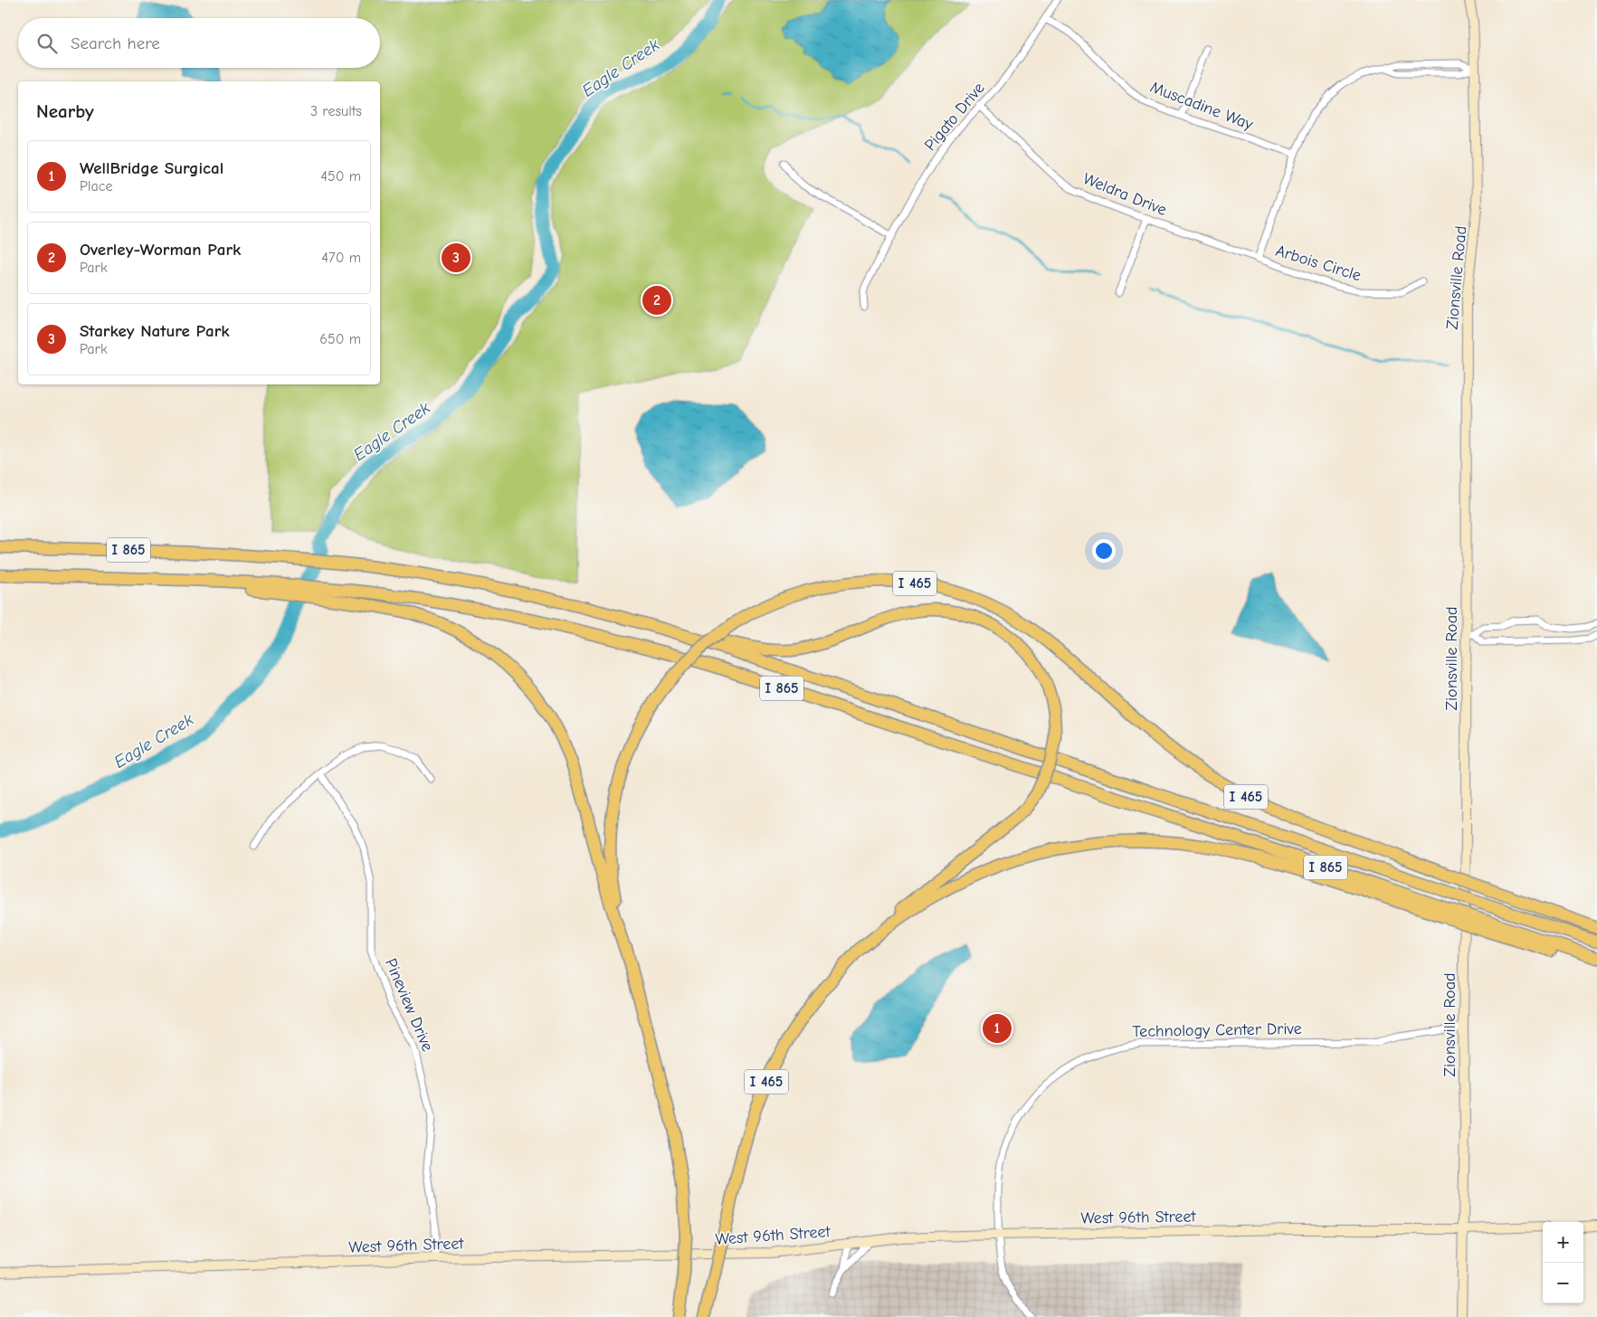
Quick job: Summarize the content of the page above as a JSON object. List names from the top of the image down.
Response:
{
  "streets": {
    "highway": ["I 865", "I 465"],
    "main road": ["Zionsville Road", "West 96th Street"],
    "street": [
      "Muscadine Way",
      "Pigato Drive",
      "Weldra Drive",
      "Arbois Circle",
      "Pineview Drive",
      "Technology Center Drive"
    ]
  },
  "crossings": [
    ["Muscadine Way", "Pigato Drive"],
    ["Pigato Drive", "Weldra Drive"],
    ["Weldra Drive", "Arbois Circle"],
    ["Zionsville Road", "Technology Center Drive"],
    ["Zionsville Road", "West 96th Street"],
    ["I 865", "I 465"],
    ["Pineview Drive", "West 96th Street"],
    ["Technology Center Drive", "West 96th Street"]
  ],
  "water": ["Eagle Creek"],
  "page": {
    "search": "Search here",
    "heading": ["Nearby", "3 results"],
    "list": [
      {
        "mark": "1",
        "name": "WellBridge Surgical",
        "note": "Place",
        "value": "450 m"
      },
      {
        "mark": "2",
        "name": "Overley-Worman Park",
        "note": "Park",
        "value": "470 m"
      },
      {
        "mark": "3",
        "name": "Starkey Nature Park",
        "note": "Park",
        "value": "650 m"
      }
    ],
    "pins": ["3", "2", "1"],
    "map_buttons": ["+", "−"]
  }
}
